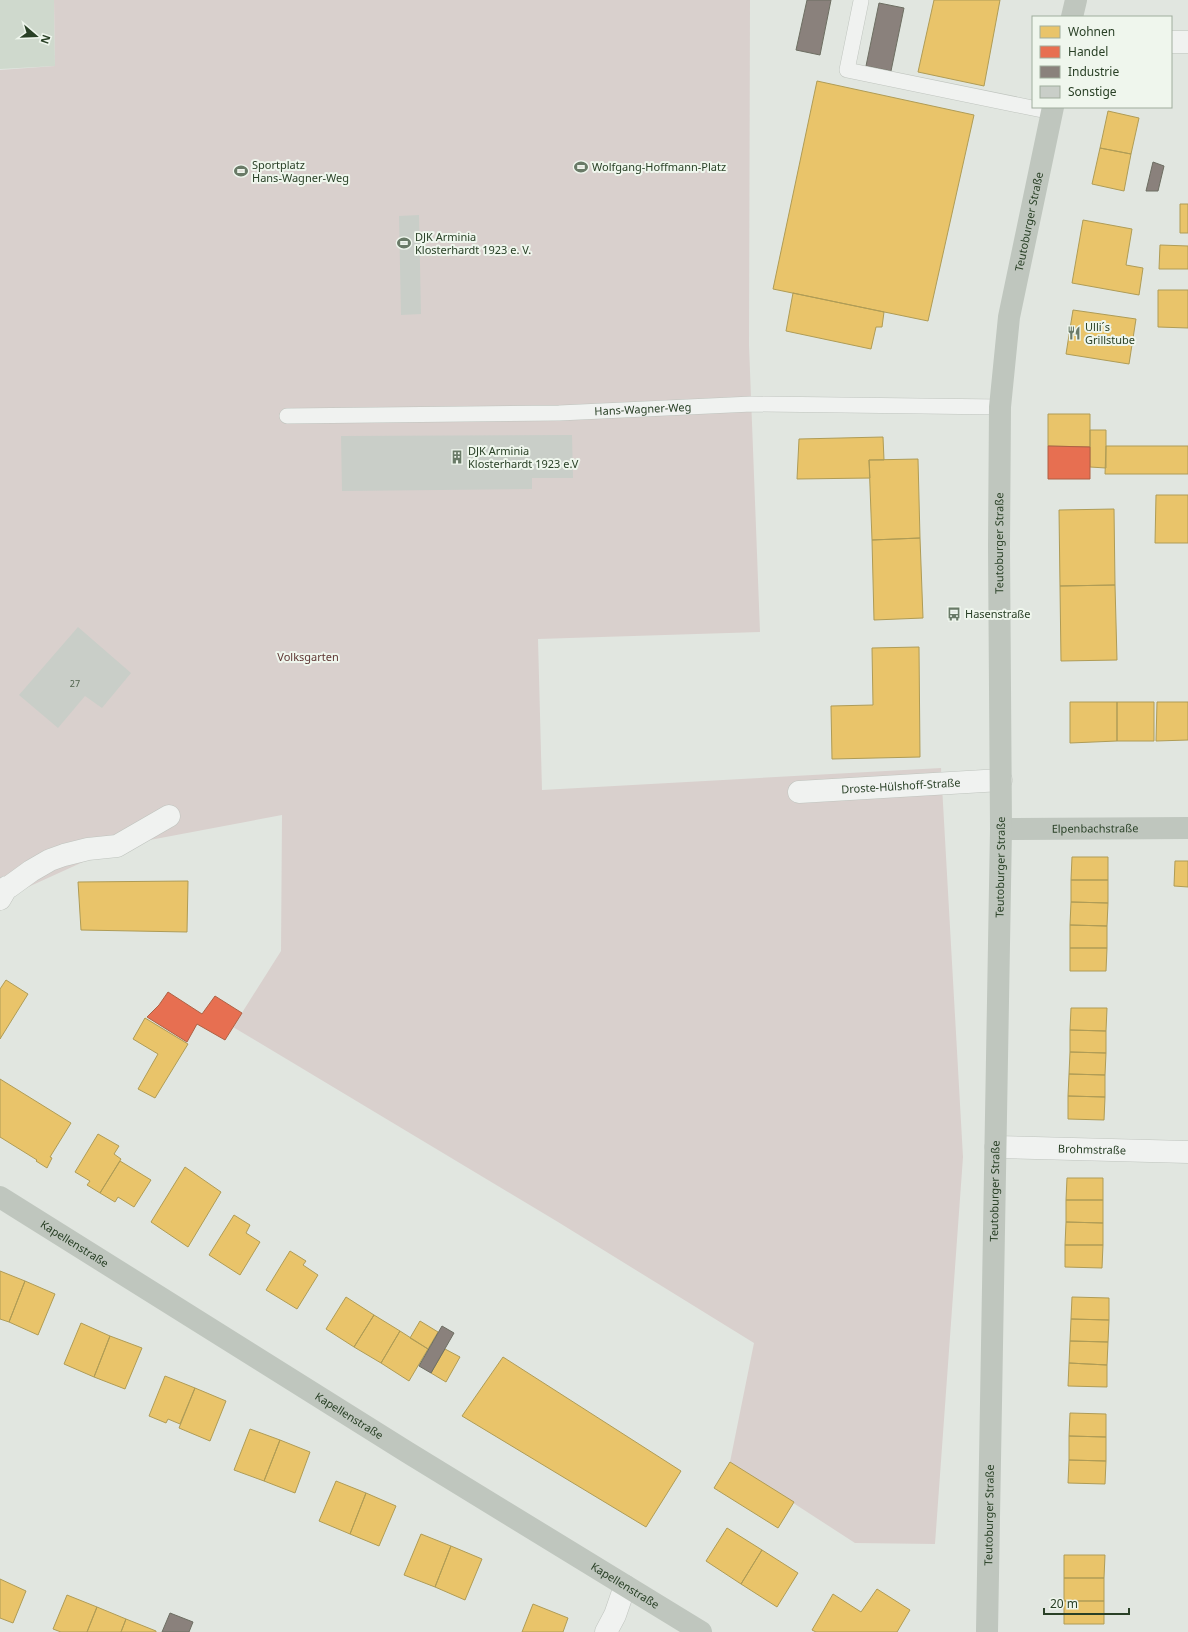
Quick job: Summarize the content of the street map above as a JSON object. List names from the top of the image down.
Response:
{
  "streets": {
    "main road": ["Teutoburger Straße", "Elpenbachstraße", "Kapellenstraße"],
    "street": ["Droste-Hülshoff-Straße", "Brohmstraße"],
    "lane": ["Hans-Wagner-Weg"]
  },
  "crossings": [
    ["Teutoburger Straße", "Hans-Wagner-Weg"],
    ["Teutoburger Straße", "Droste-Hülshoff-Straße"],
    ["Teutoburger Straße", "Elpenbachstraße"],
    ["Teutoburger Straße", "Brohmstraße"]
  ],
  "parks": ["Volksgarten"],
  "places": {
    "sports": ["Wolfgang-Hoffmann-Platz", "Sportplatz Hans-Wagner-Weg", "DJK Arminia Klosterhardt 1923 e. V."],
    "restaurant": ["Ulli´s Grillstube"],
    "building": ["DJK Arminia Klosterhardt 1923 e.V"],
    "bus stop": ["Hasenstraße"]
  },
  "house_numbers": ["27"],
  "legend": [
    "Wohnen",
    "Handel",
    "Industrie",
    "Sonstige"
  ],
  "scale_bar": "20 m",
  "north": "right"
}
